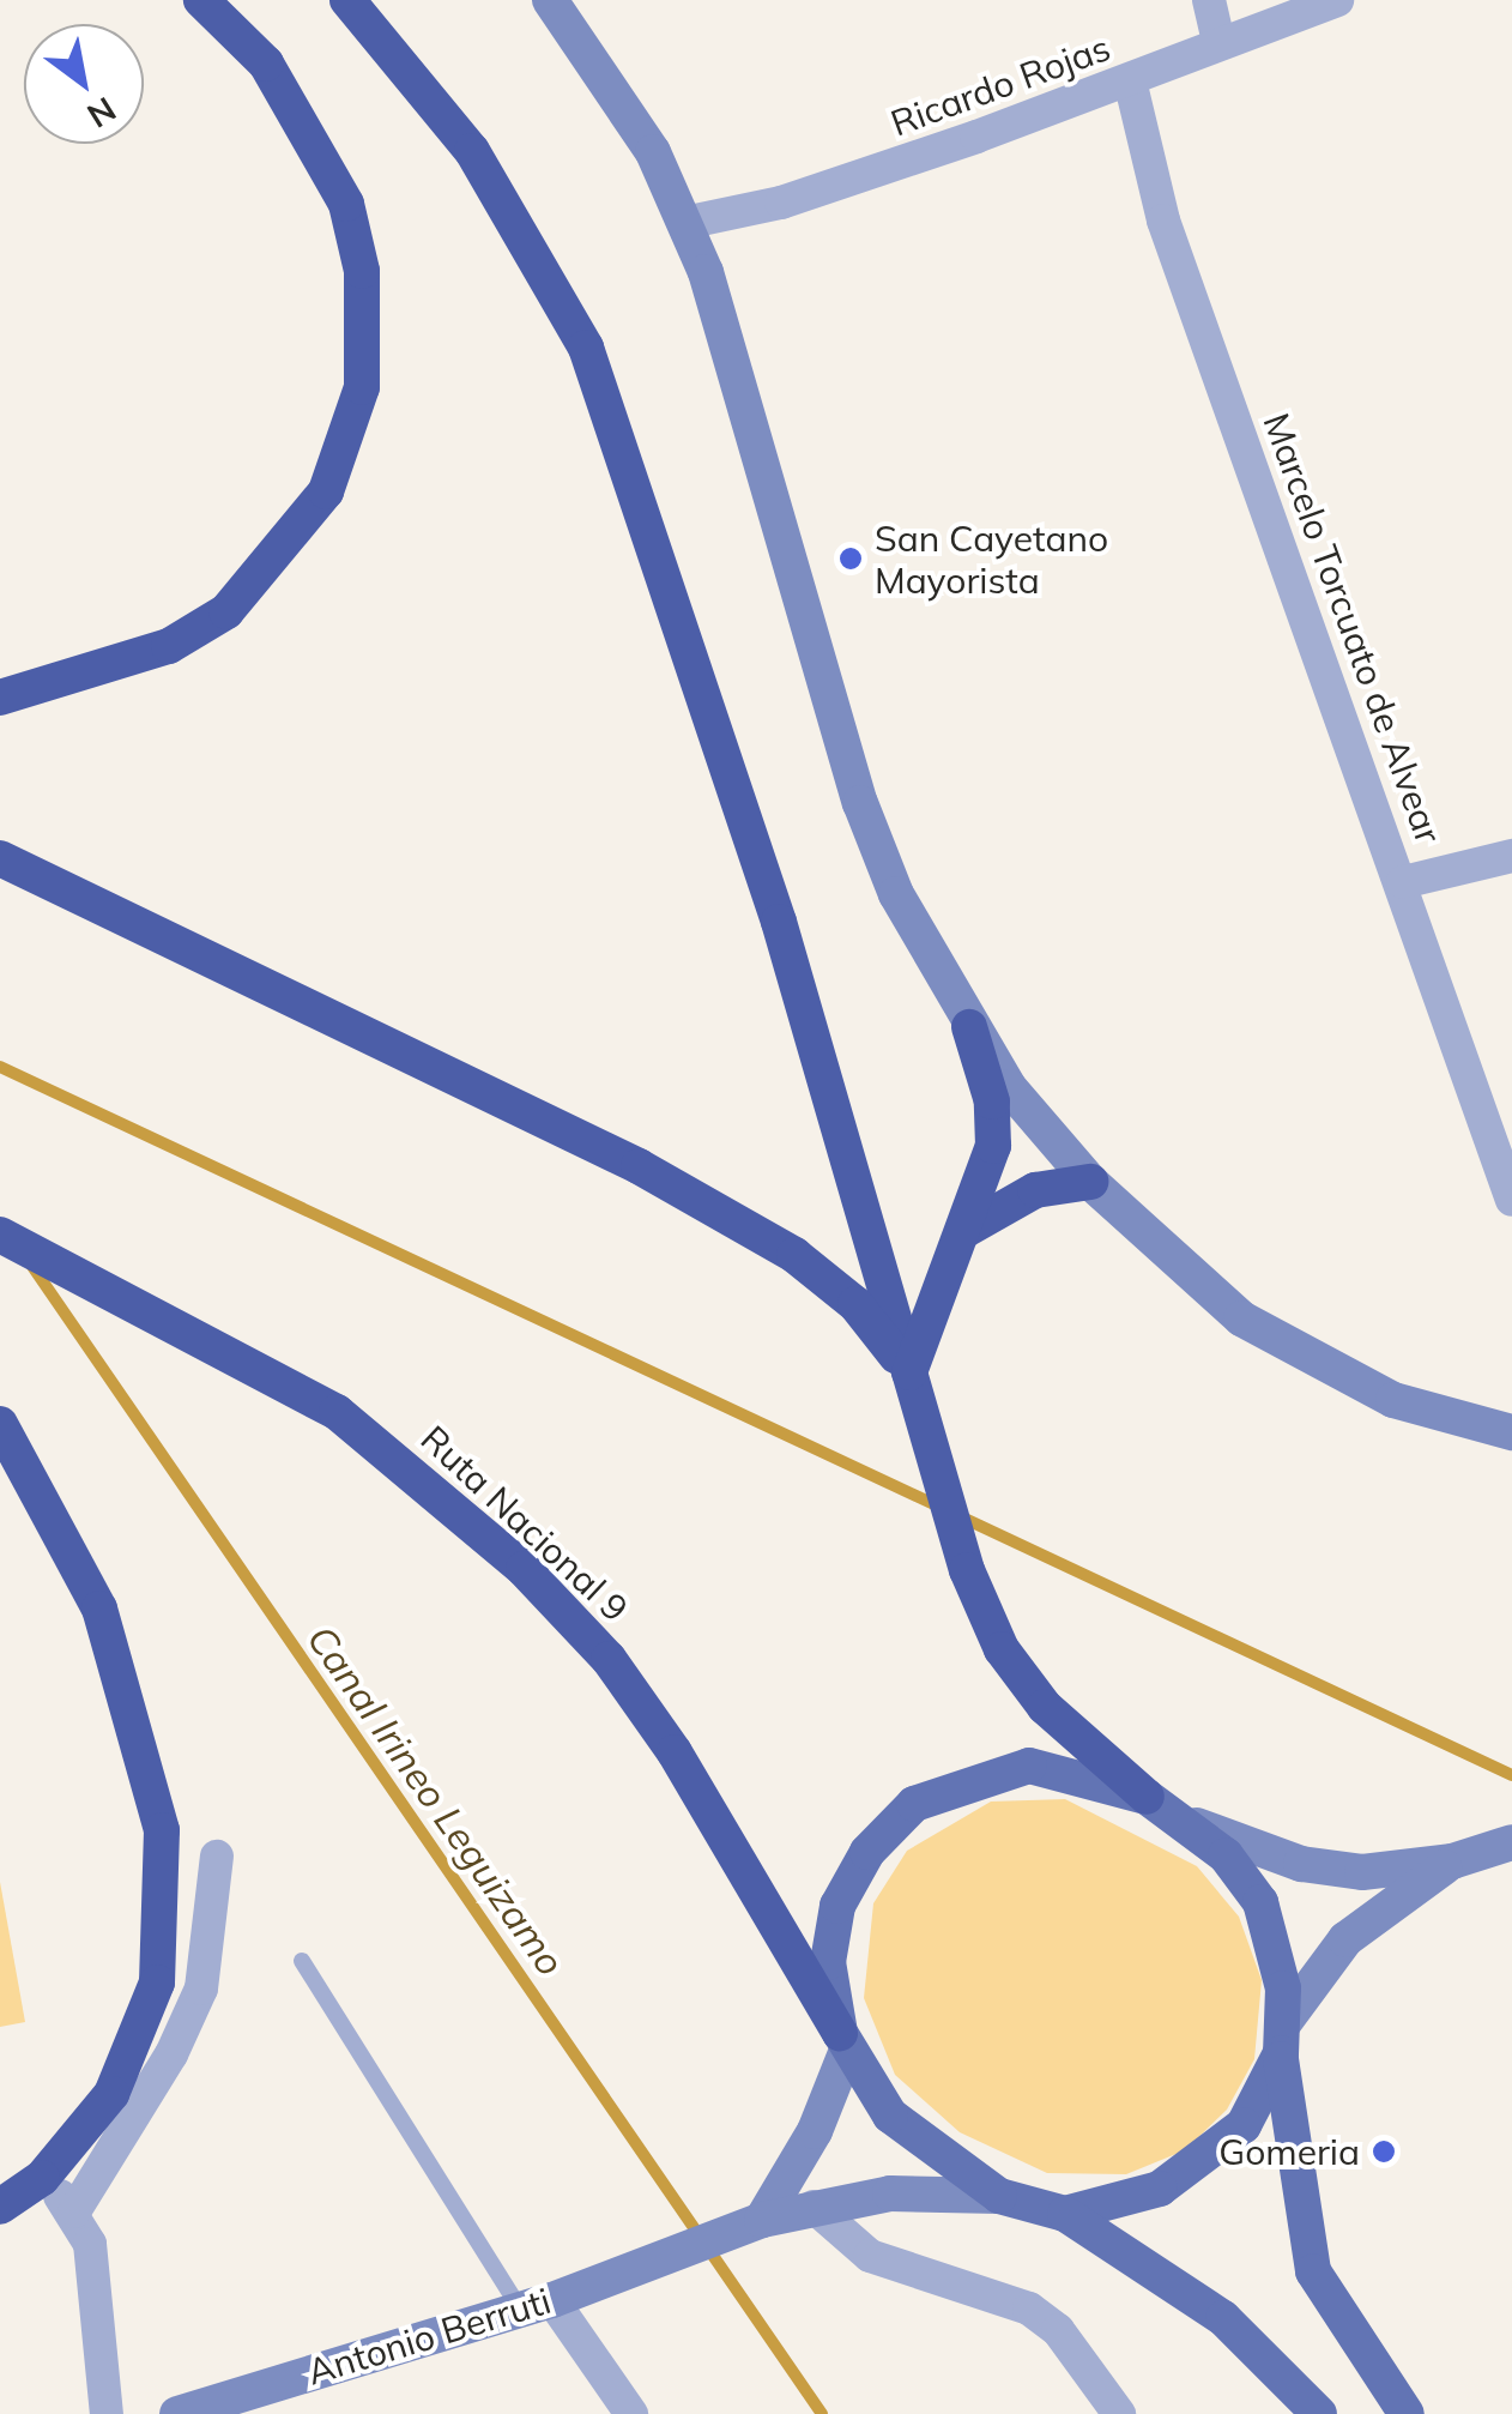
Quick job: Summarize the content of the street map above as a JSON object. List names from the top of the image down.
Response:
{
  "streets": {
    "highway": ["Ruta Nacional 9"],
    "street": ["Ricardo Rojas", "Marcelo Torcuato de Alvear", "Antonio Berruti"]
  },
  "crossings": [
    ["Ricardo Rojas", "Marcelo Torcuato de Alvear"]
  ],
  "water": ["Canal Irineo Leguizamo"],
  "places": ["San Cayetano Mayorista", "Gomeria"],
  "north": "bottom right"
}
